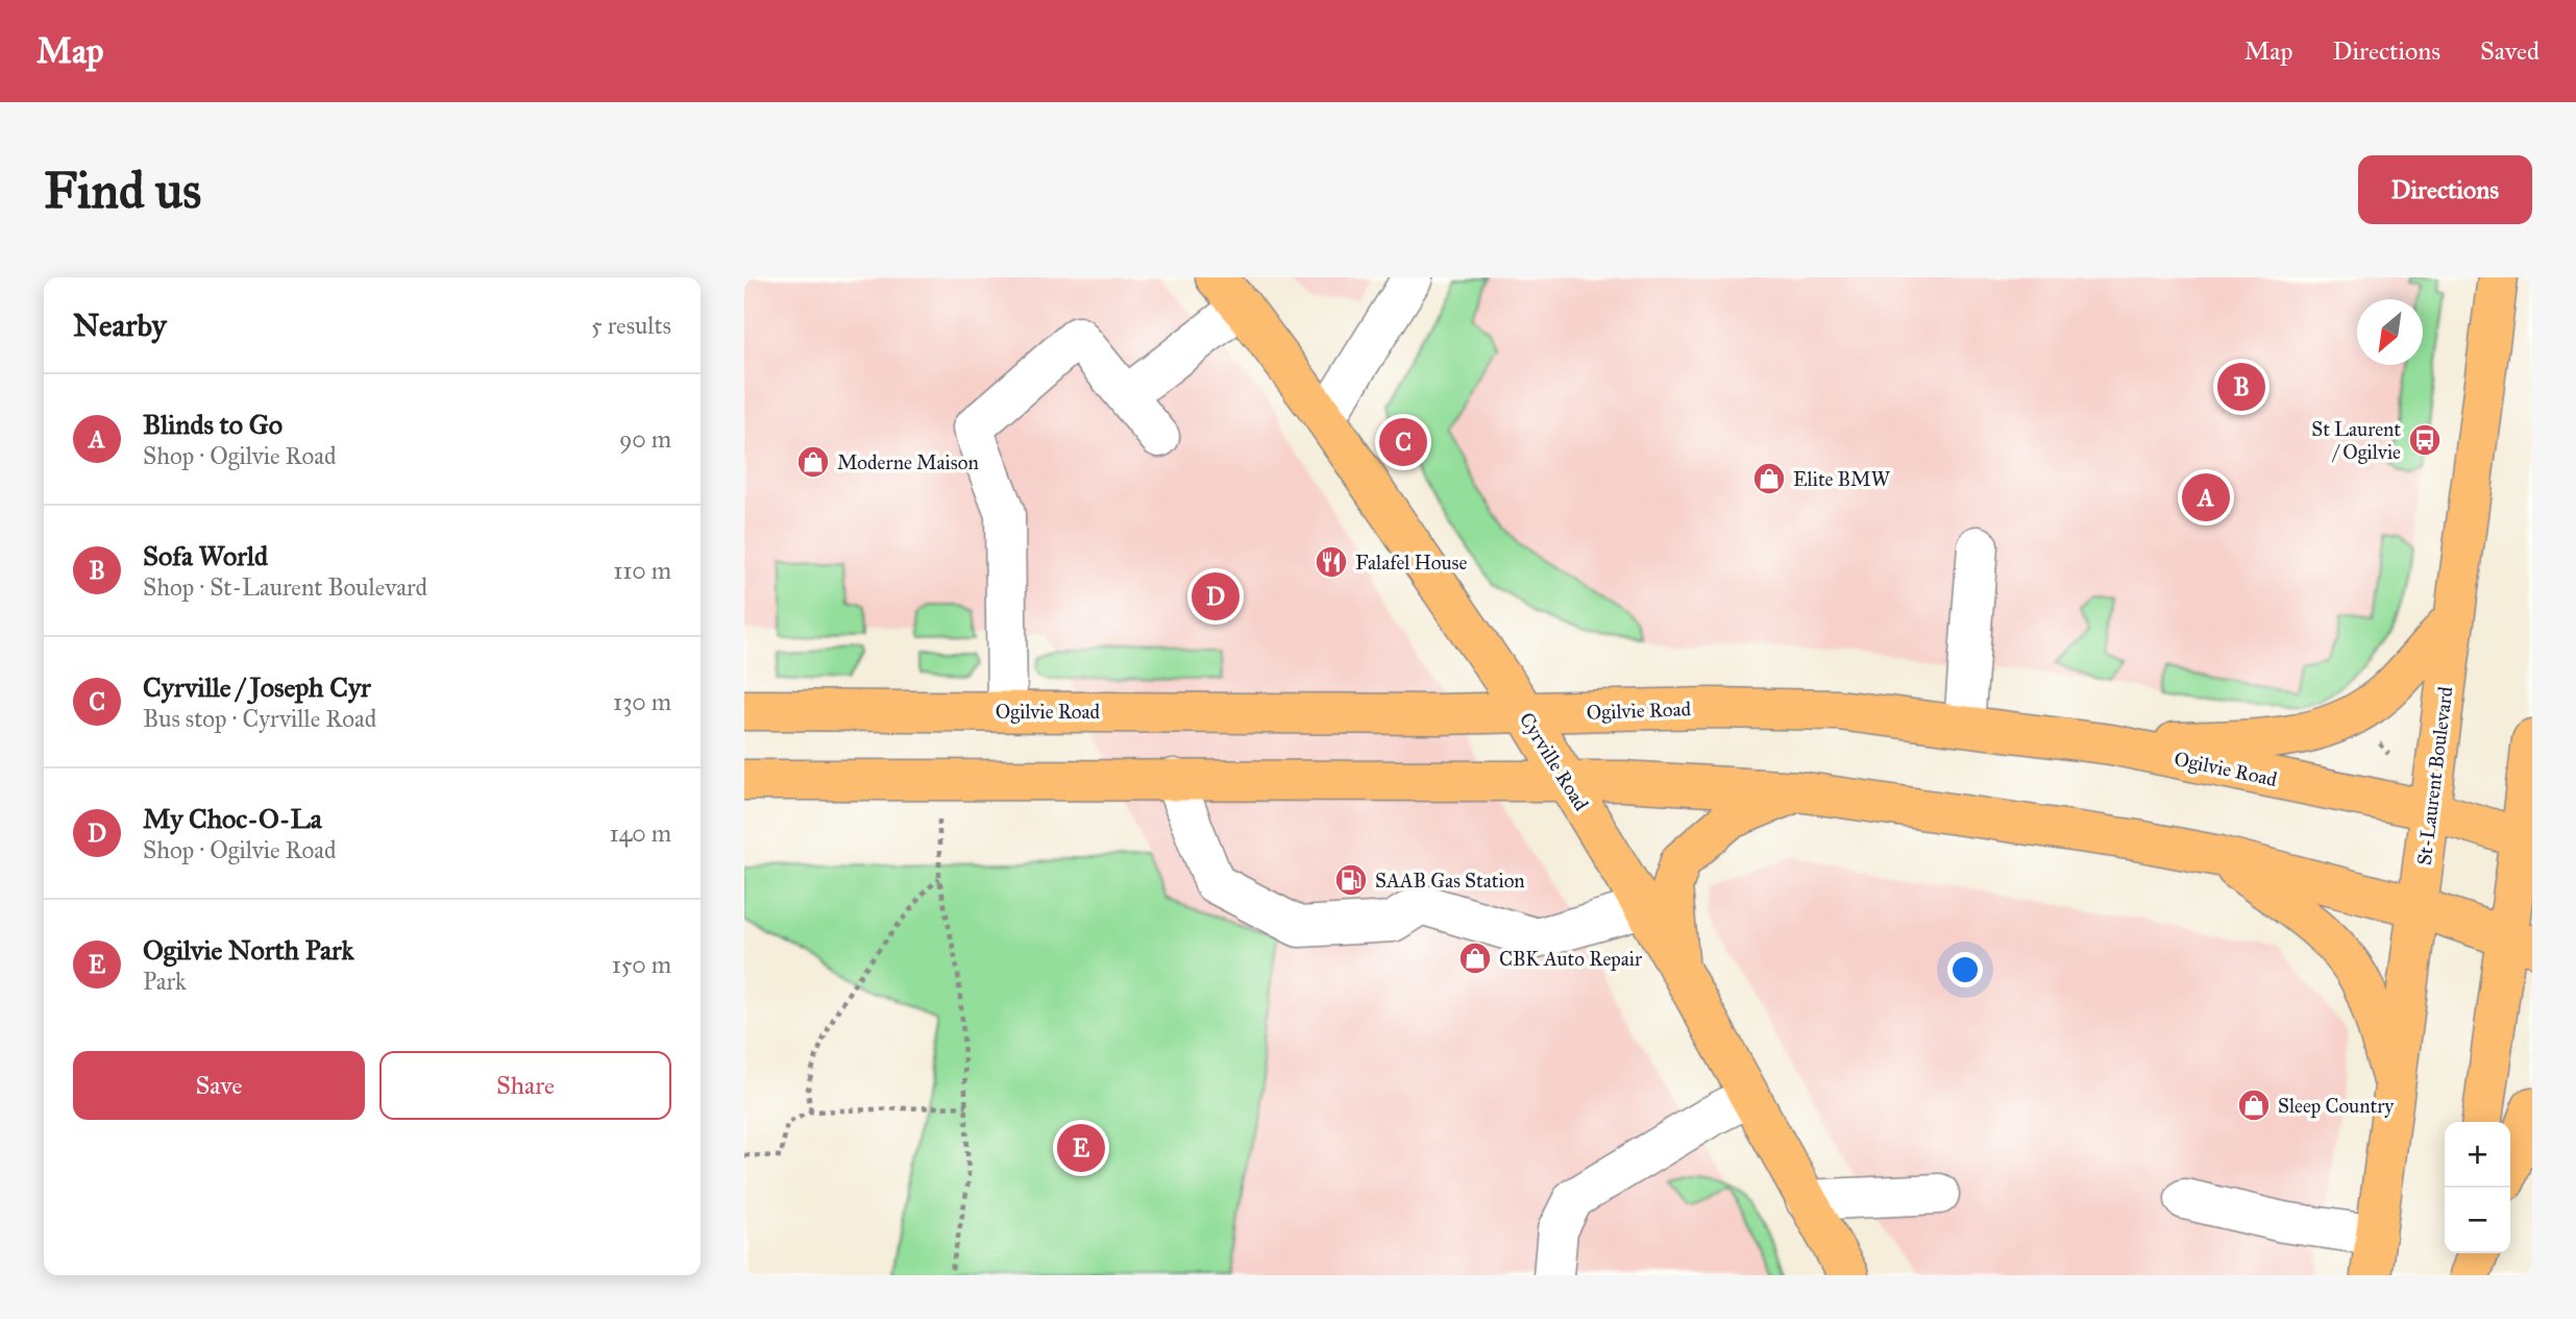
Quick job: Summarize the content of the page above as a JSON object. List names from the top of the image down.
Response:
{
  "streets": {
    "main road": ["Ogilvie Road", "Cyrville Road", "St-Laurent Boulevard"]
  },
  "crossings": [
    ["Ogilvie Road", "Cyrville Road"],
    ["Ogilvie Road", "St-Laurent Boulevard"]
  ],
  "places": {
    "bus stop": ["St Laurent / Ogilvie"],
    "shop": [
      "Moderne Maison",
      "Elite BMW",
      "CBK Auto Repair",
      "Sleep Country"
    ],
    "restaurant": ["Falafel House"],
    "fuel station": ["SAAB Gas Station"]
  },
  "north": "bottom left",
  "page": {
    "header": "Map",
    "nav": ["Map", "Directions", "Saved"],
    "buttons": [
      "Directions",
      ["Save", "Share"]
    ],
    "title": "Find us",
    "heading": ["Nearby", "5 results"],
    "pins": [
      "B",
      "C",
      "A",
      "D",
      "E"
    ],
    "list": [
      {
        "mark": "A",
        "name": "Blinds to Go",
        "note": "Shop · Ogilvie Road",
        "value": "90 m"
      },
      {
        "mark": "B",
        "name": "Sofa World",
        "note": "Shop · St-Laurent Boulevard",
        "value": "110 m"
      },
      {
        "mark": "C",
        "name": "Cyrville / Joseph Cyr",
        "note": "Bus stop · Cyrville Road",
        "value": "130 m"
      },
      {
        "mark": "D",
        "name": "My Choc-O-La",
        "note": "Shop · Ogilvie Road",
        "value": "140 m"
      },
      {
        "mark": "E",
        "name": "Ogilvie North Park",
        "note": "Park",
        "value": "150 m"
      }
    ],
    "map_buttons": ["+", "−"]
  }
}
